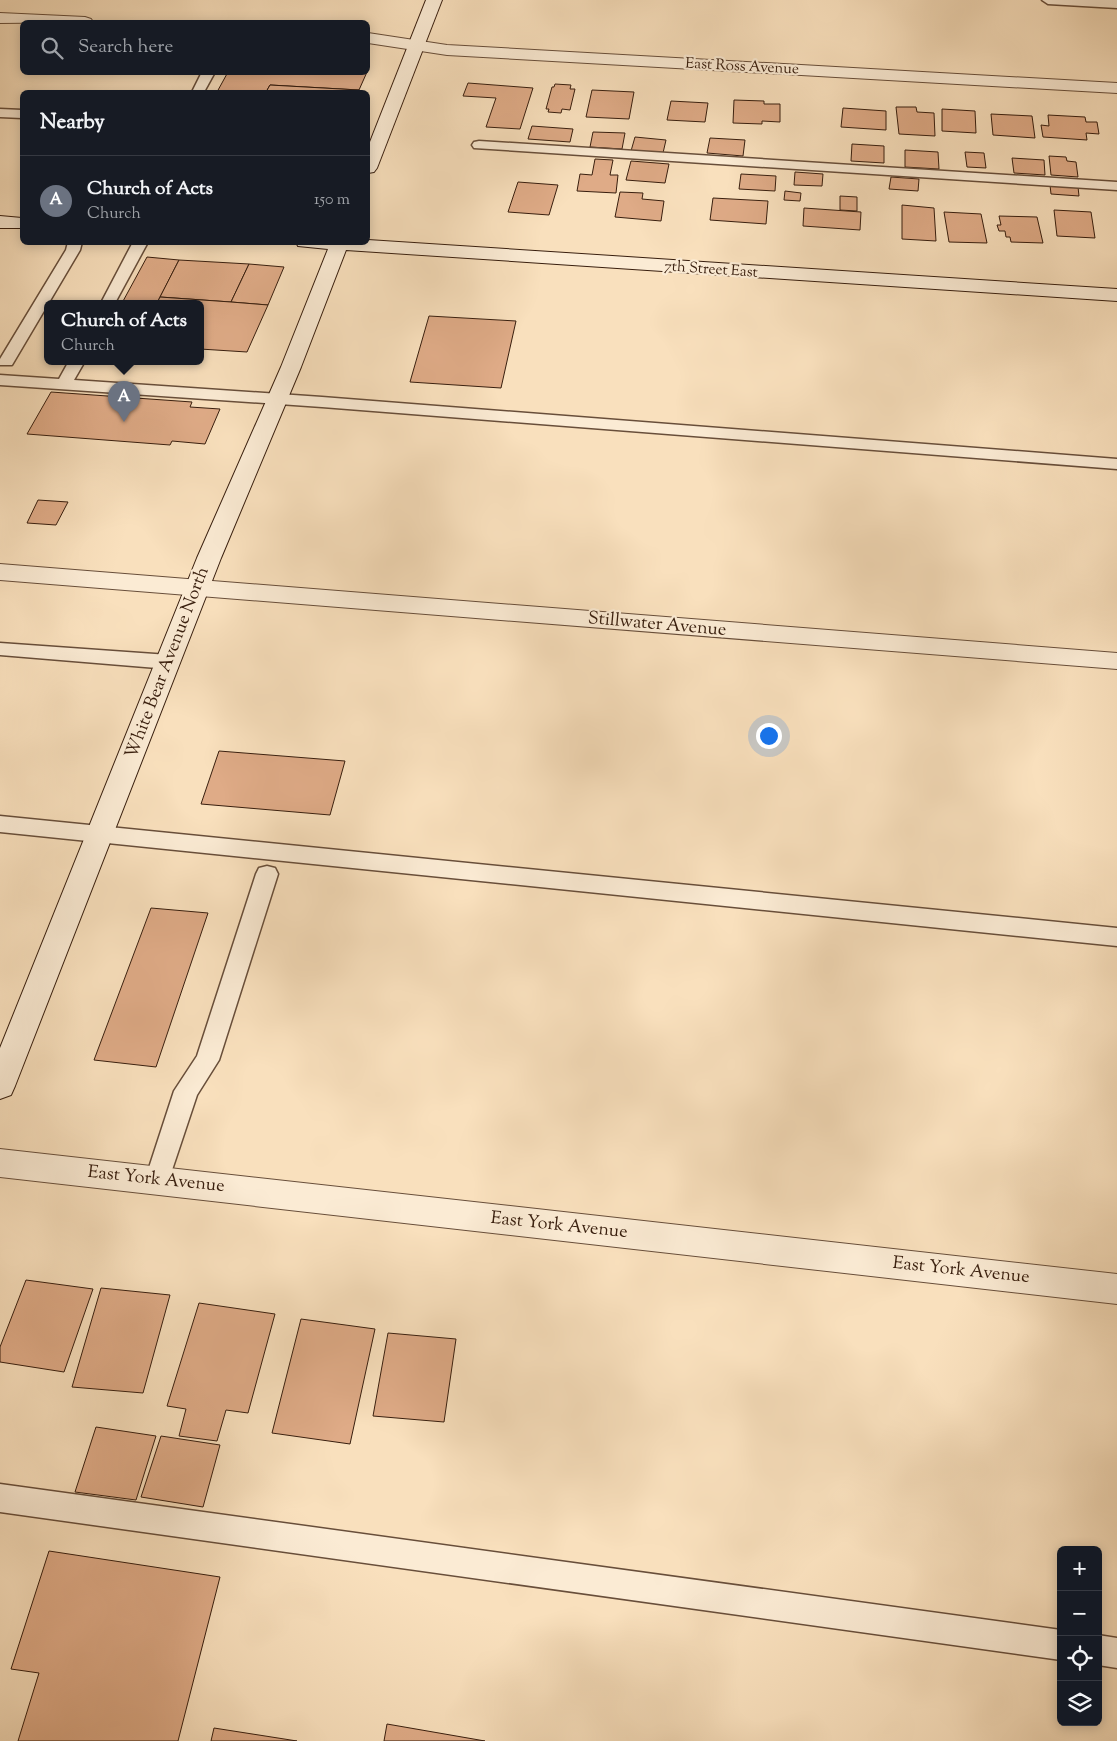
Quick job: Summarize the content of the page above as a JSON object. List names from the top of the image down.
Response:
{
  "streets": {
    "street": [
      "East Ross Avenue",
      "7th Street East",
      "Stillwater Avenue",
      "White Bear Avenue North",
      "East York Avenue"
    ]
  },
  "crossings": [
    ["Stillwater Avenue", "White Bear Avenue North"]
  ],
  "page": {
    "search": "Search here",
    "heading": "Nearby",
    "list": [
      {
        "mark": "A",
        "name": "Church of Acts",
        "note": "Church",
        "value": "150 m"
      }
    ],
    "popup": ["Church of Acts", "Church"],
    "pins": "A",
    "map_buttons": ["+", "−"]
  }
}
